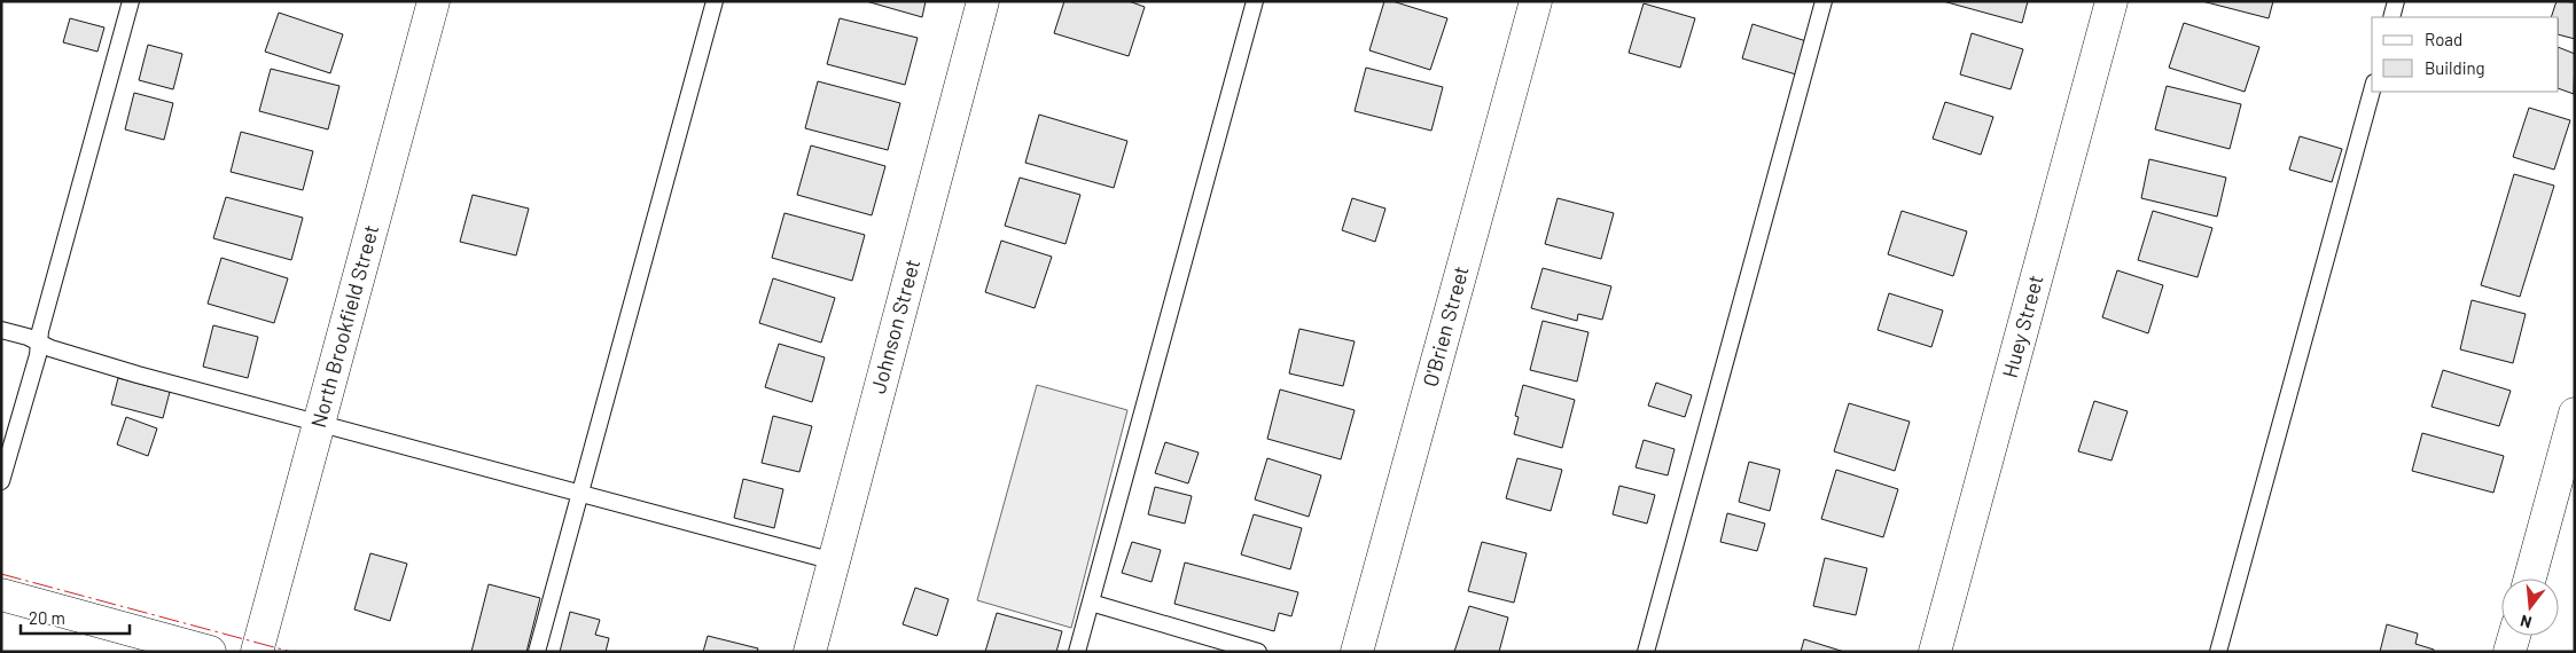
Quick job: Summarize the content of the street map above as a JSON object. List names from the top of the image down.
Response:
{
  "streets": {
    "street": [
      "North Brookfield Street",
      "Johnson Street",
      "O'Brien Street",
      "Huey Street"
    ]
  },
  "legend": ["Road", "Building"],
  "scale_bar": "20 m",
  "north": "bottom"
}
